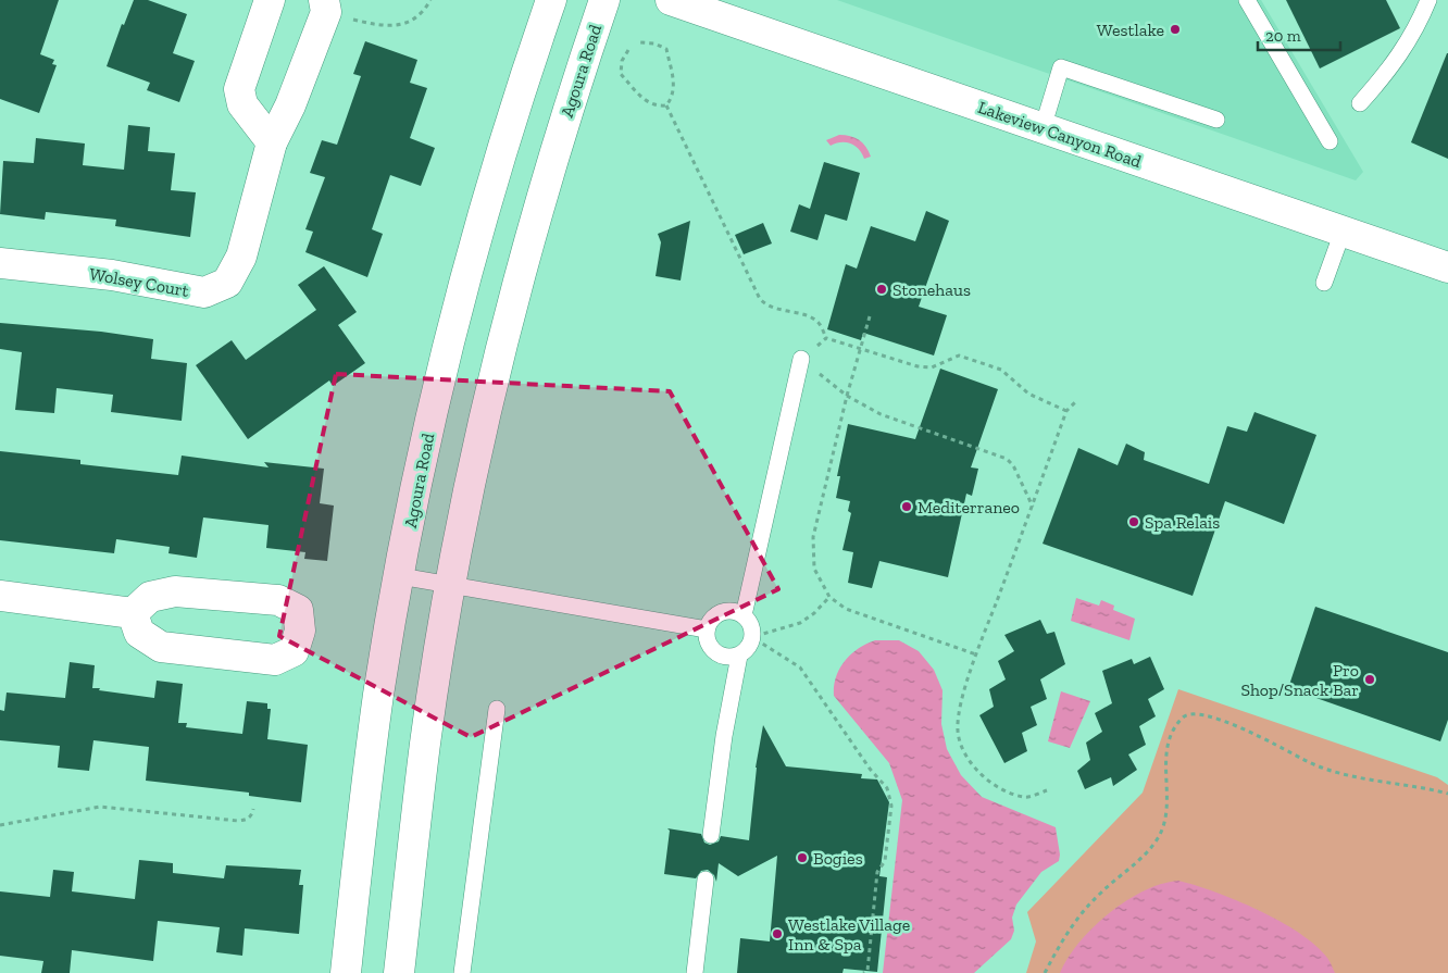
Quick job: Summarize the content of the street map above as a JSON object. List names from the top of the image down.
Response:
{
  "streets": {
    "street": ["Agoura Road", "Lakeview Canyon Road", "Wolsey Court"]
  },
  "places": [
    "Westlake",
    "Stonehaus",
    "Mediterraneo",
    "Spa Relais",
    "Pro Shop/Snack Bar",
    "Bogies",
    "Westlake Village Inn & Spa"
  ],
  "scale_bar": "20 m"
}
